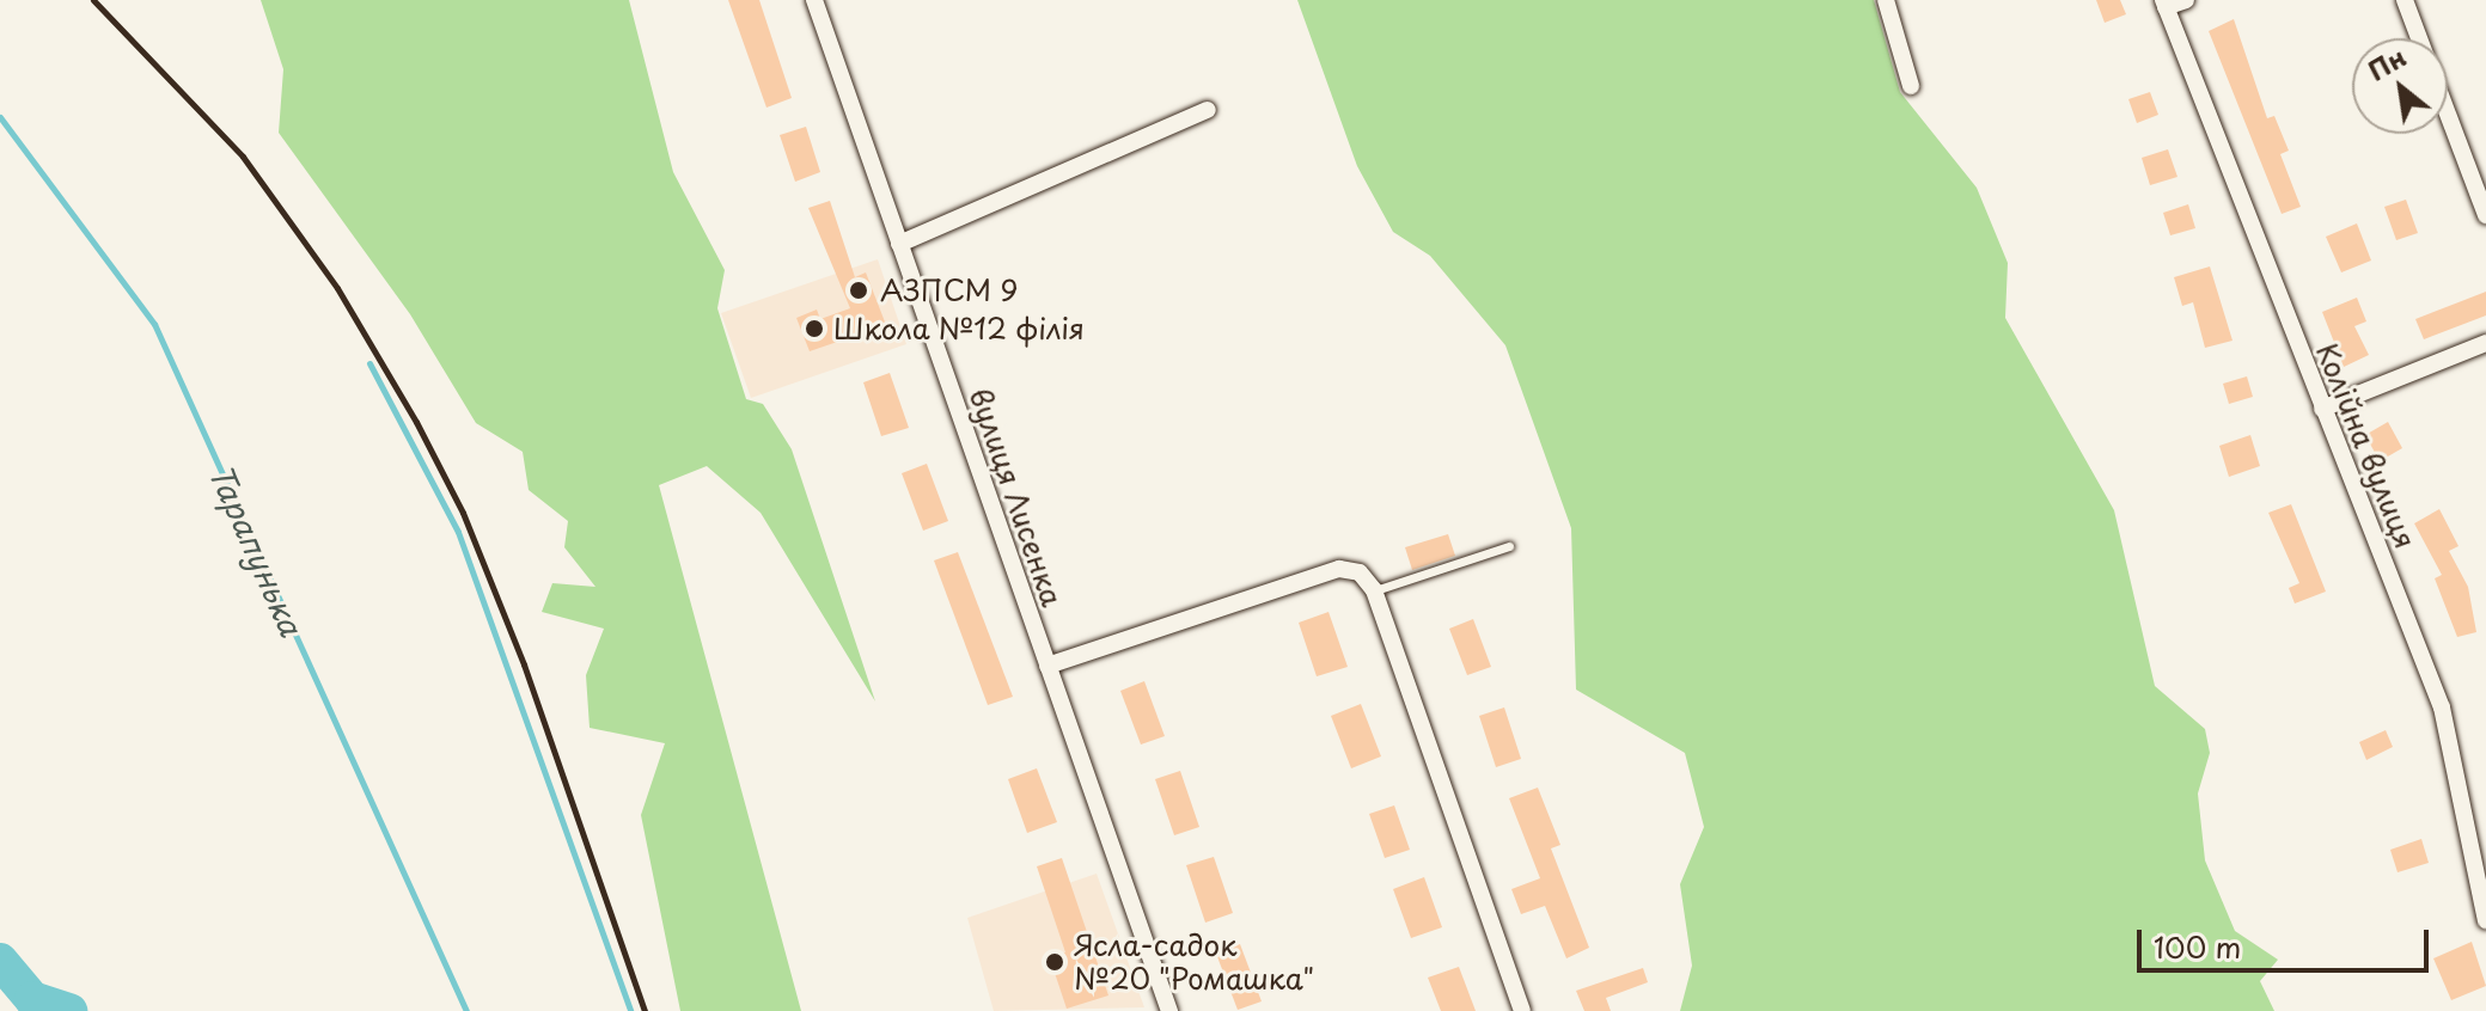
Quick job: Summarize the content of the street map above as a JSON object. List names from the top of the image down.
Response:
{
  "streets": {
    "street": ["Колійна вулиця", "вулиця Лисенка"]
  },
  "water": ["Тарапунька"],
  "places": ["АЗПСМ 9", "Школа №12 філія", "Ясла-садок №20 \"Ромашка\""],
  "scale_bar": "100 m",
  "north": "top left"
}
